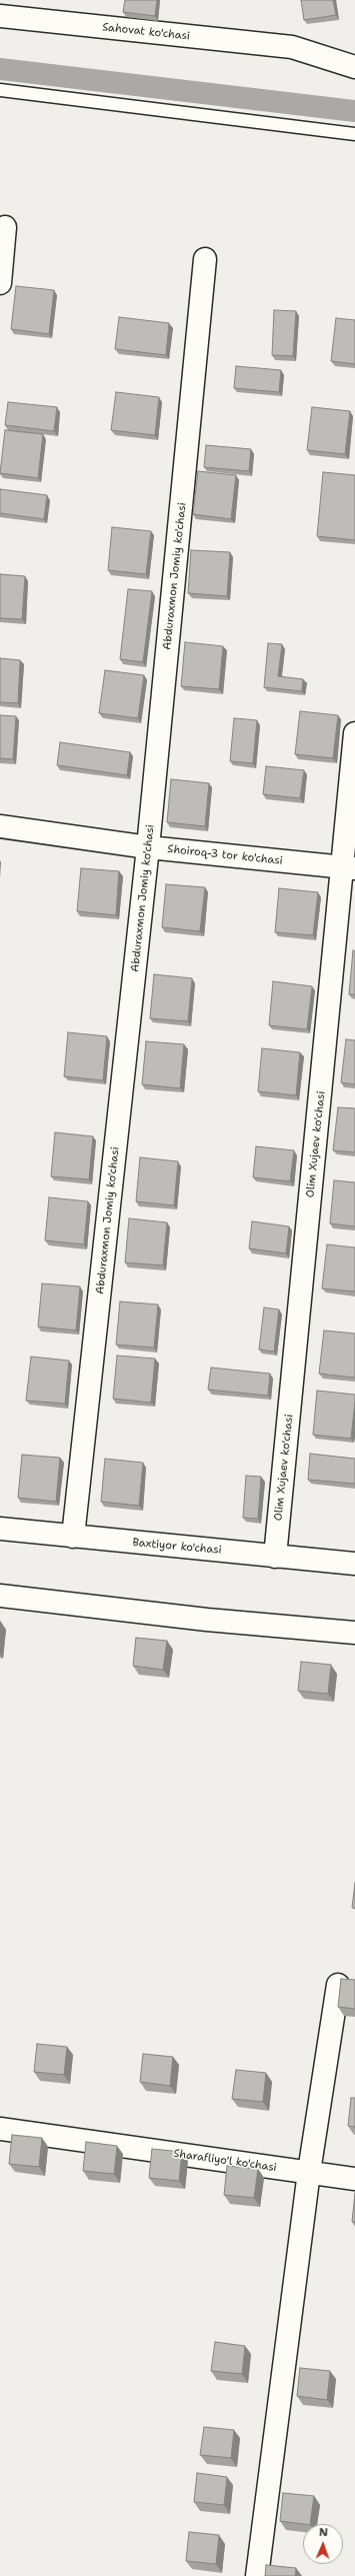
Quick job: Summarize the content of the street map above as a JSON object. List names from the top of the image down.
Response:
{
  "streets": {
    "street": [
      "Sahovat ko'chasi",
      "Abduraxmon Jomiy ko'chasi",
      "Shoiroq-3 tor ko'chasi",
      "Olim Xujaev ko'chasi",
      "Baxtiyor ko'chasi",
      "Sharafliyo'l ko'chasi"
    ]
  },
  "crossings": [
    ["Abduraxmon Jomiy ko'chasi", "Shoiroq-3 tor ko'chasi"],
    ["Abduraxmon Jomiy ko'chasi", "Baxtiyor ko'chasi"],
    ["Shoiroq-3 tor ko'chasi", "Olim Xujaev ko'chasi"],
    ["Olim Xujaev ko'chasi", "Baxtiyor ko'chasi"]
  ],
  "north": "top"
}
